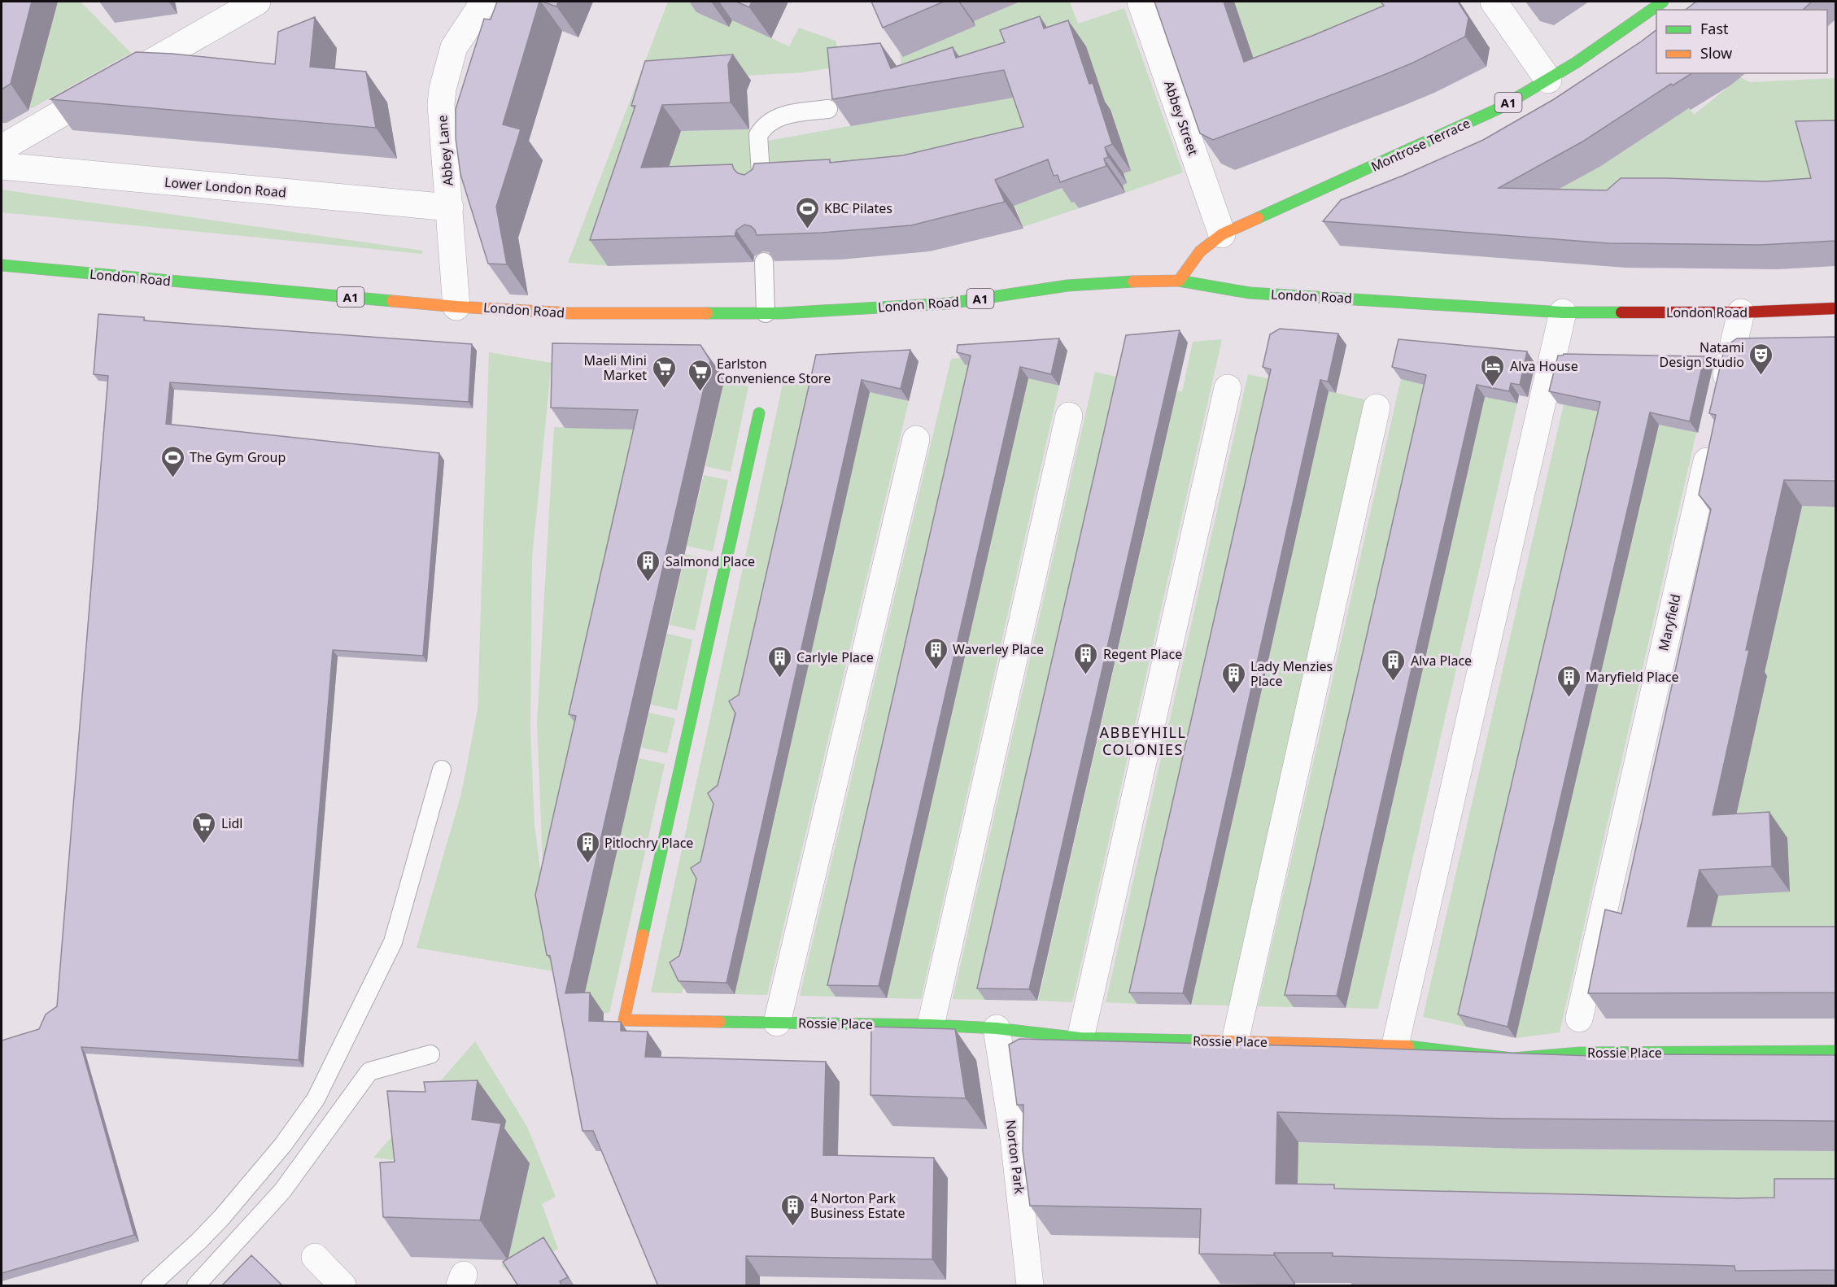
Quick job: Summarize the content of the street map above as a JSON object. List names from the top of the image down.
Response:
{
  "streets": {
    "main road": [
      "A1",
      "Montrose Terrace",
      "London Road",
      "Rossie Place"
    ],
    "street": [
      "Abbey Street",
      "Abbey Lane",
      "Lower London Road",
      "Maryfield",
      "Norton Park"
    ]
  },
  "crossings": [
    ["Abbey Street", "Montrose Terrace"],
    ["Montrose Terrace", "London Road"],
    ["Abbey Lane", "Lower London Road"],
    ["Abbey Lane", "London Road"],
    ["Rossie Place", "Norton Park"]
  ],
  "districts": ["ABBEYHILL COLONIES"],
  "places": {
    "sports": ["KBC Pilates", "The Gym Group"],
    "theatre": ["Natami Design Studio"],
    "hotel": ["Alva House"],
    "supermarket": ["Maeli Mini Market", "Earlston Convenience Store", "Lidl"],
    "building": [
      "Salmond Place",
      "Waverley Place",
      "Regent Place",
      "Carlyle Place",
      "Alva Place",
      "Lady Menzies Place",
      "Maryfield Place",
      "Pitlochry Place",
      "4 Norton Park Business Estate"
    ]
  },
  "legend": ["Fast", "Slow"]
}
